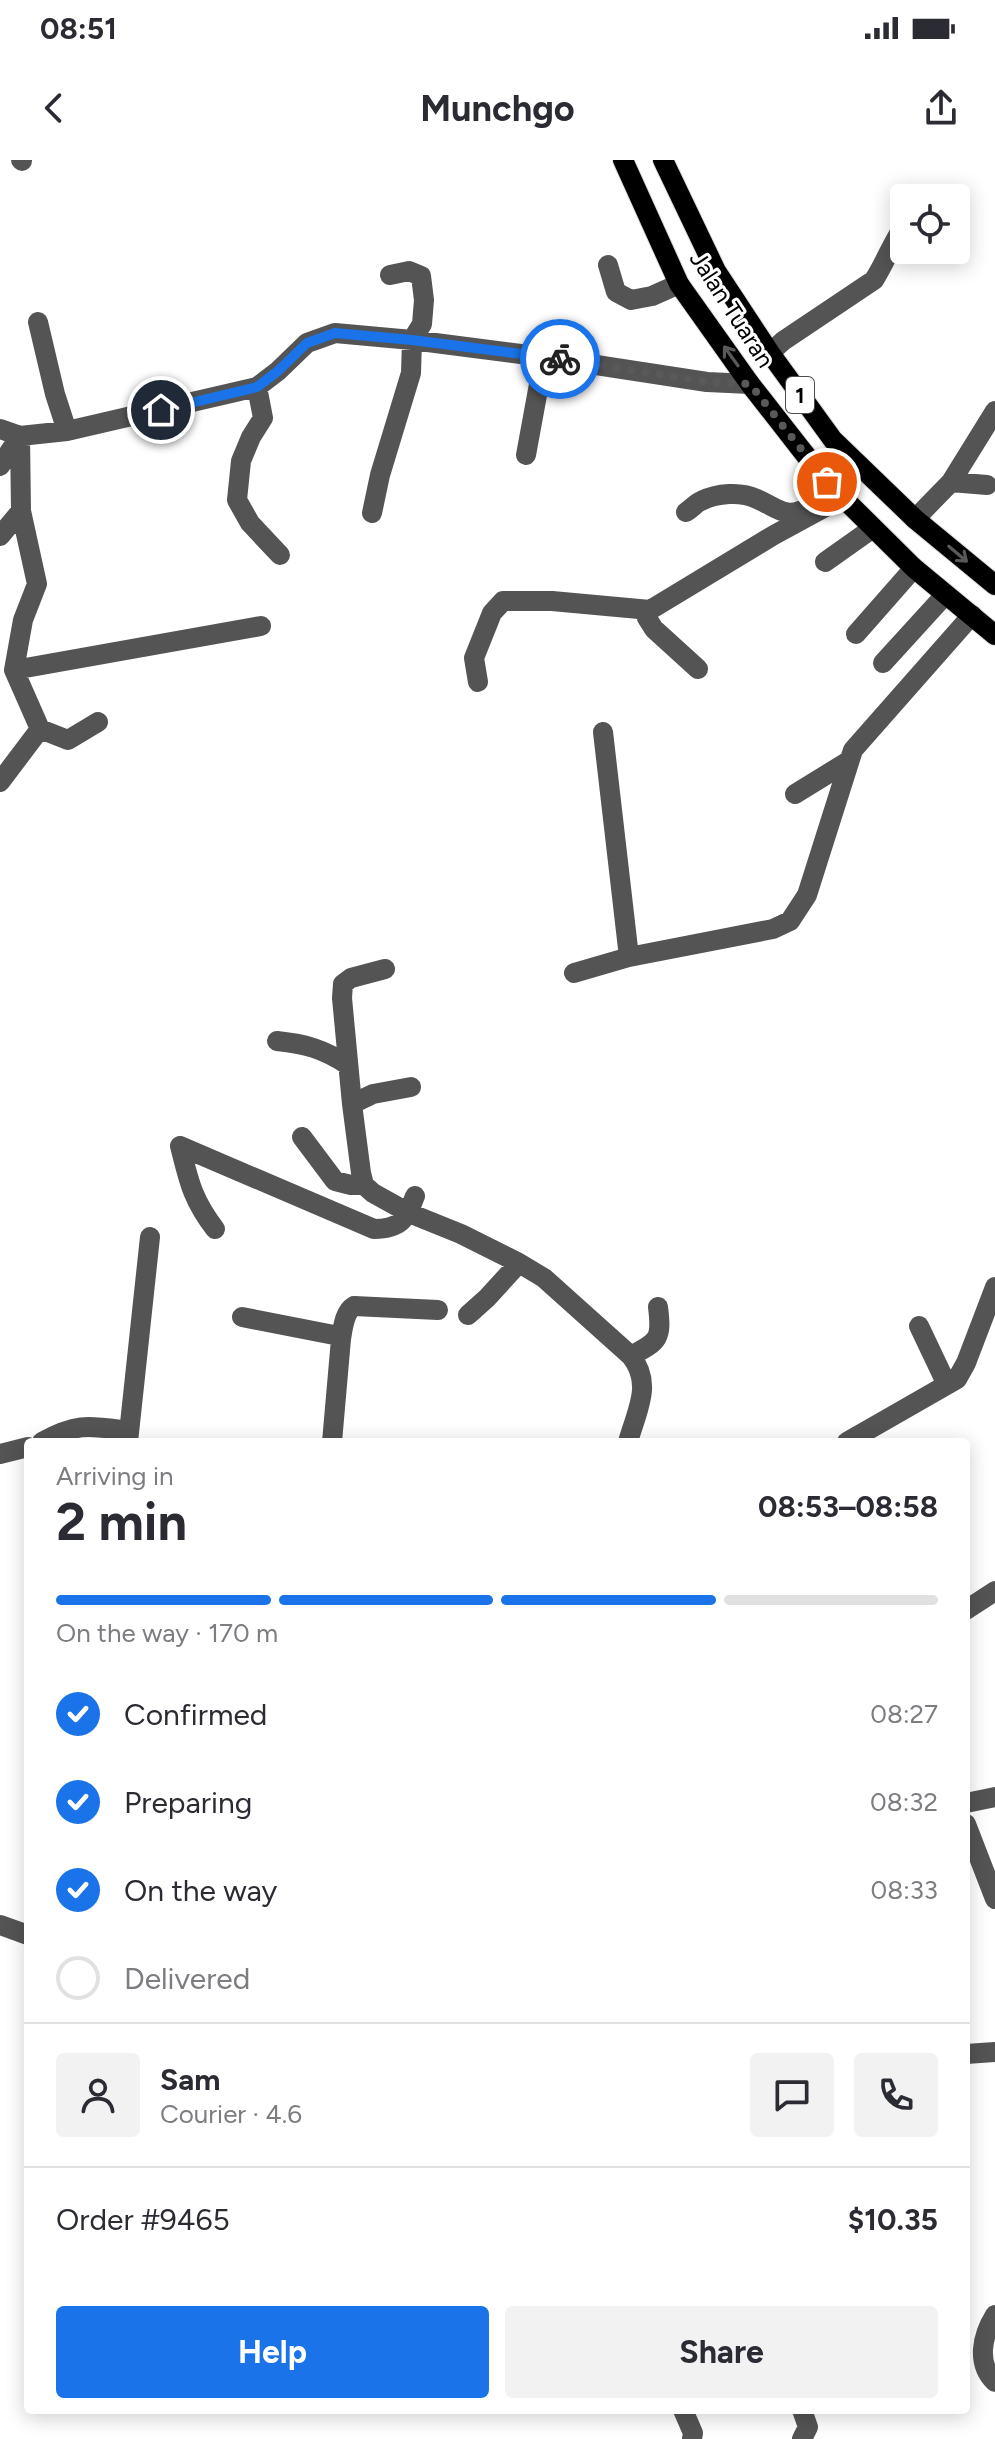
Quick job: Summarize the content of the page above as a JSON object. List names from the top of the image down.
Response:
{
  "streets": {
    "main road": ["Jalan Tuaran", "1"]
  },
  "page": {
    "status": "08:51",
    "header": "Munchgo",
    "heading": ["2 min", "Arriving in", "08:53–08:58"],
    "panel": [
      "Sam",
      "Courier · 4.6",
      "Order #9465",
      "$10.35"
    ],
    "bar": "On the way · 170 m",
    "list": [
      ["Confirmed", "08:27"],
      ["Preparing", "08:32"],
      ["On the way", "08:33"],
      "Delivered"
    ],
    "buttons": ["Help", "Share"]
  }
}
